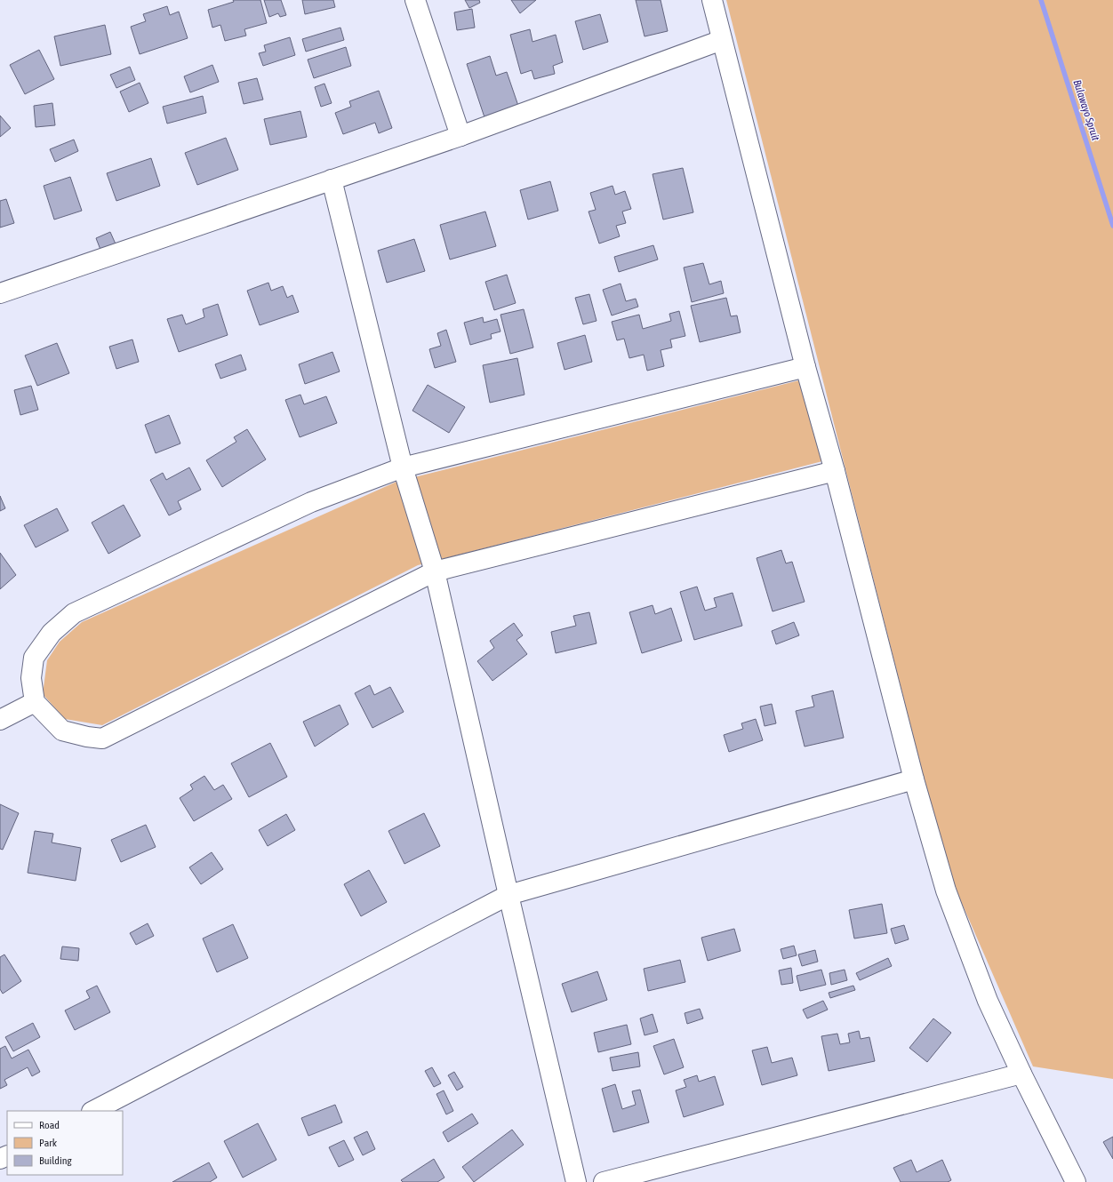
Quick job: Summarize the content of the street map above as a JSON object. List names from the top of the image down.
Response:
{
  "water": ["Bulawayo Spruit"],
  "legend": ["Road", "Park", "Building"]
}
